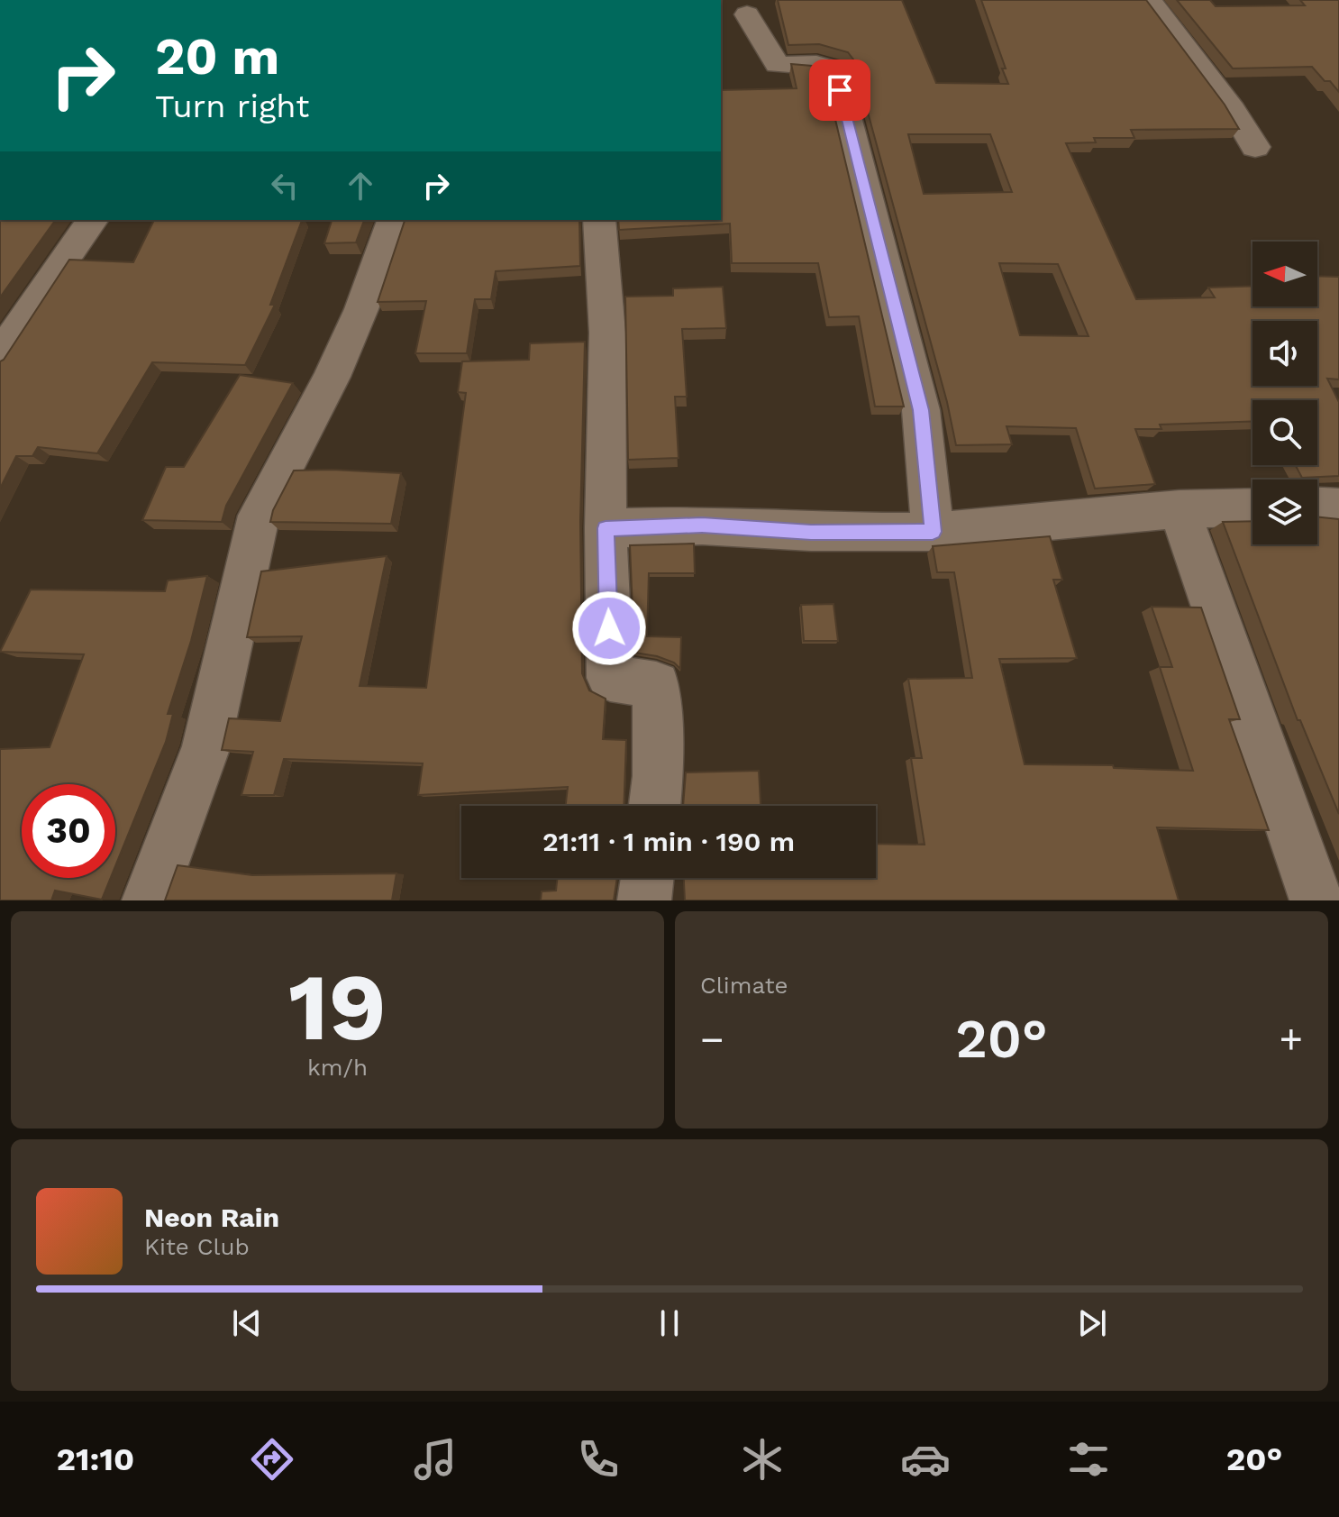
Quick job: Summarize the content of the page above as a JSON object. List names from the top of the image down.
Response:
{
  "north": "left",
  "page": {
    "turn": ["20 m", "Turn right"],
    "limit": "30",
    "trip": "21:11 · 1 min · 190 m",
    "tile": [
      ["19", "km/h"],
      "Climate"
    ],
    "heat": ["−", "20°", "+"],
    "song": ["Neon Rain", "Kite Club"],
    "tabs": ["21:10", "20°"]
  }
}
